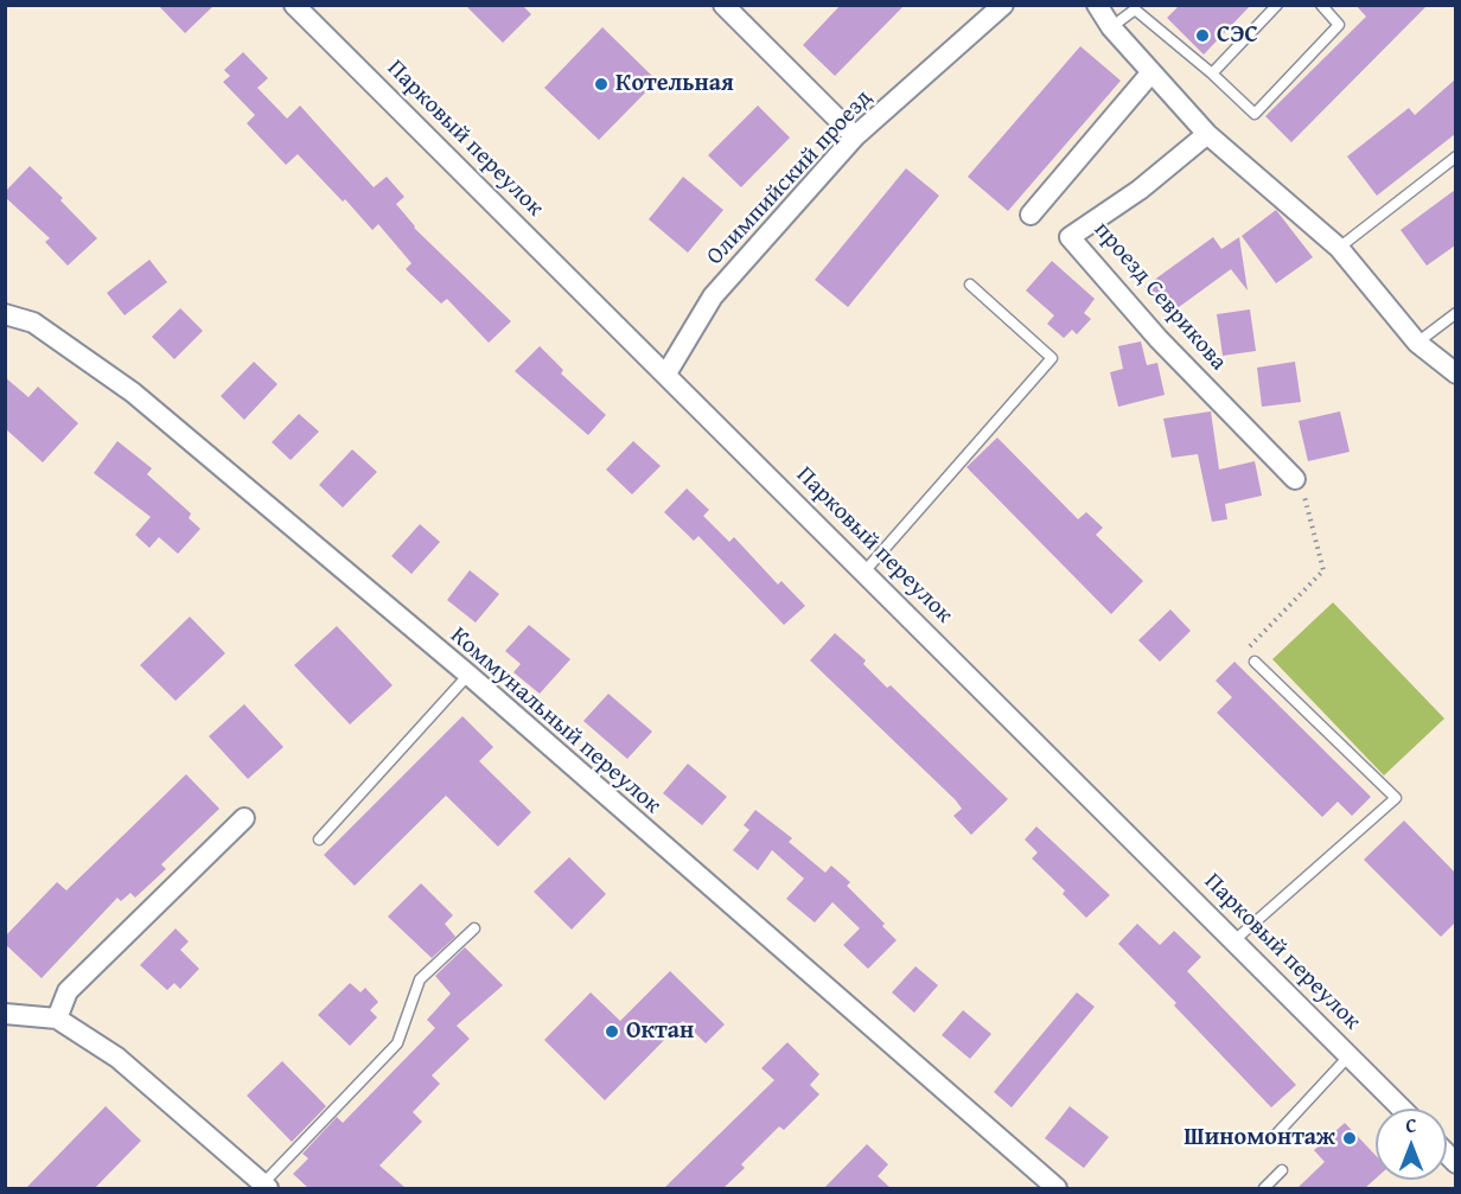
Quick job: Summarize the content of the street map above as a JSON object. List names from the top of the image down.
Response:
{
  "streets": {
    "street": [
      "Парковый переулок",
      "Олимпийский проезд",
      "проезд Севрикова",
      "Коммунальный переулок"
    ]
  },
  "crossings": [
    ["Парковый переулок", "Олимпийский проезд"]
  ],
  "places": [
    "СЭС",
    "Котельная",
    "Октан",
    "Шиномонтаж"
  ],
  "north": "top"
}
